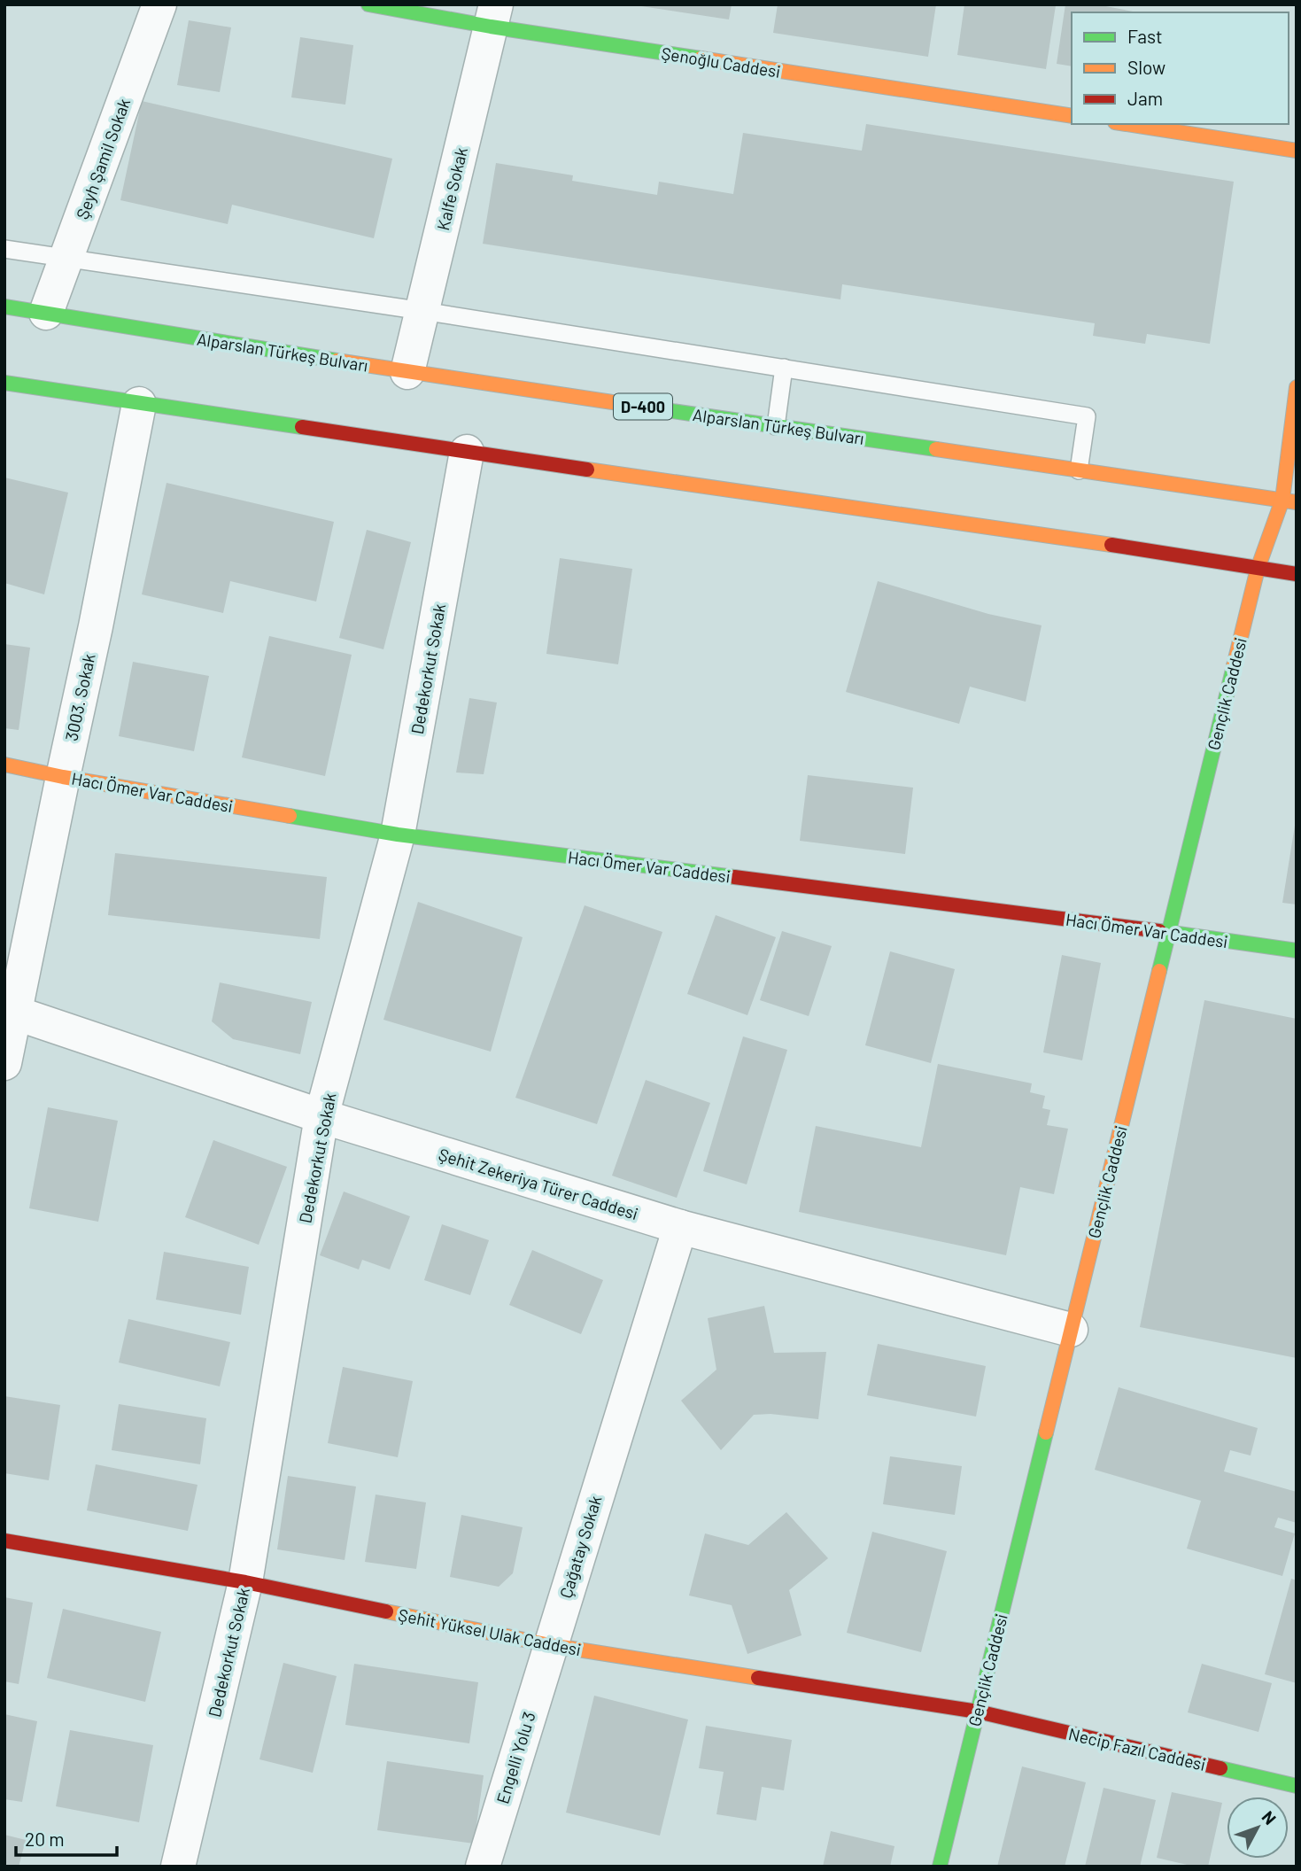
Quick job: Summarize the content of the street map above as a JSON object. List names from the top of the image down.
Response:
{
  "streets": {
    "main road": [
      "Şenoğlu Caddesi",
      "Alparslan Türkeş Bulvarı",
      "D-400",
      "Gençlik Caddesi",
      "Hacı Ömer Var Caddesi",
      "Şehit Yüksel Ulak Caddesi",
      "Necip Fazıl Caddesi"
    ],
    "street": [
      "Şeyh Şamil Sokak",
      "Kalfe Sokak",
      "Dedekorkut Sokak",
      "3003. Sokak",
      "Şehit Zekeriya Türer Caddesi",
      "Çağatay Sokak",
      "Engelli Yolu 3"
    ]
  },
  "crossings": [
    ["Şenoğlu Caddesi", "Kalfe Sokak"],
    ["Şeyh Şamil Sokak", "Alparslan Türkeş Bulvarı"],
    ["Kalfe Sokak", "Alparslan Türkeş Bulvarı"],
    ["Alparslan Türkeş Bulvarı", "Gençlik Caddesi"],
    ["Dedekorkut Sokak", "Hacı Ömer Var Caddesi"],
    ["Dedekorkut Sokak", "Şehit Zekeriya Türer Caddesi"],
    ["Dedekorkut Sokak", "Şehit Yüksel Ulak Caddesi"],
    ["Gençlik Caddesi", "Hacı Ömer Var Caddesi"],
    ["Gençlik Caddesi", "Şehit Zekeriya Türer Caddesi"],
    ["Gençlik Caddesi", "Şehit Yüksel Ulak Caddesi"],
    ["Gençlik Caddesi", "Necip Fazıl Caddesi"],
    ["3003. Sokak", "Hacı Ömer Var Caddesi"],
    ["3003. Sokak", "Şehit Zekeriya Türer Caddesi"],
    ["Şehit Zekeriya Türer Caddesi", "Çağatay Sokak"],
    ["Çağatay Sokak", "Şehit Yüksel Ulak Caddesi"],
    ["Çağatay Sokak", "Engelli Yolu 3"],
    ["Şehit Yüksel Ulak Caddesi", "Necip Fazıl Caddesi"],
    ["Şehit Yüksel Ulak Caddesi", "Engelli Yolu 3"]
  ],
  "legend": ["Fast", "Slow", "Jam"],
  "scale_bar": "20 m",
  "north": "top right"
}
